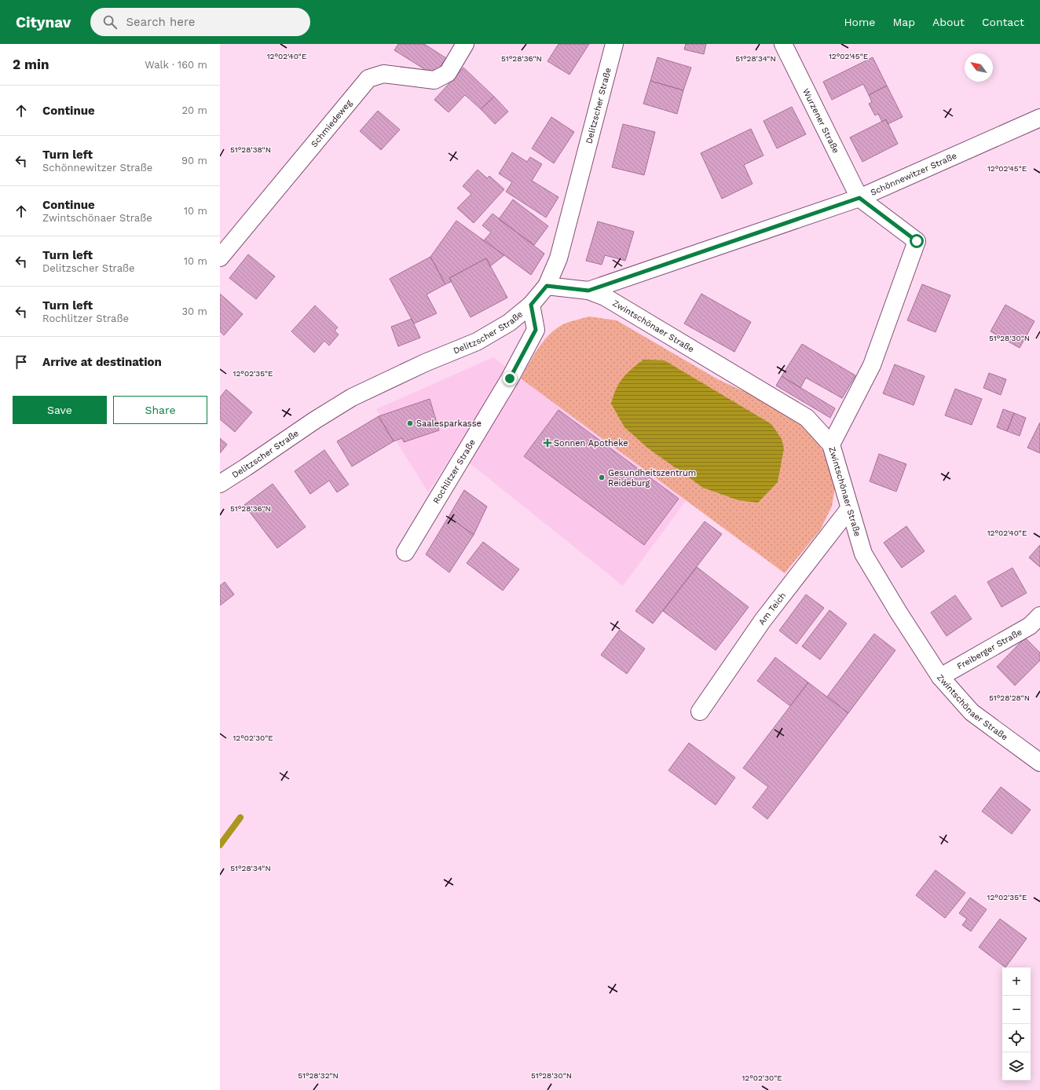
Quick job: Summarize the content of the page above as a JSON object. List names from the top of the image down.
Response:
{
  "streets": {
    "street": [
      "Delitzscher Straße",
      "Wurzener Straße",
      "Schmiedeweg",
      "Schönnewitzer Straße",
      "Zwintschönaer Straße",
      "Rochlitzer Straße",
      "Am Teich",
      "Freiberger Straße"
    ]
  },
  "crossings": [
    ["Delitzscher Straße", "Zwintschönaer Straße"],
    ["Delitzscher Straße", "Rochlitzer Straße"],
    ["Wurzener Straße", "Schönnewitzer Straße"],
    ["Schönnewitzer Straße", "Zwintschönaer Straße"],
    ["Zwintschönaer Straße", "Am Teich"],
    ["Zwintschönaer Straße", "Freiberger Straße"]
  ],
  "places": {
    "other": ["Saalesparkasse", "Gesundheitszentrum Reideburg"],
    "health": ["Sonnen Apotheke"]
  },
  "north": "top left",
  "page": {
    "header": "Citynav",
    "search": "Search here",
    "nav": [
      "Home",
      "Map",
      "About",
      "Contact"
    ],
    "heading": ["2 min", "Walk · 160 m"],
    "list": [
      ["Continue", "20 m"],
      ["Turn left", "Schönnewitzer Straße", "90 m"],
      ["Continue", "Zwintschönaer Straße", "10 m"],
      ["Turn left", "Delitzscher Straße", "10 m"],
      ["Turn left", "Rochlitzer Straße", "30 m"],
      "Arrive at destination"
    ],
    "buttons": ["Save", "Share"],
    "map_buttons": ["+", "−"]
  },
  "coordinates": [
    "12°02'40\"E",
    "12°02'45\"E",
    "51°28'36\"N",
    "51°28'34\"N",
    "51°28'38\"N",
    "51°28'30\"N",
    "12°02'35\"E",
    "51°28'28\"N",
    "12°02'30\"E",
    "51°28'32\"N"
  ]
}
